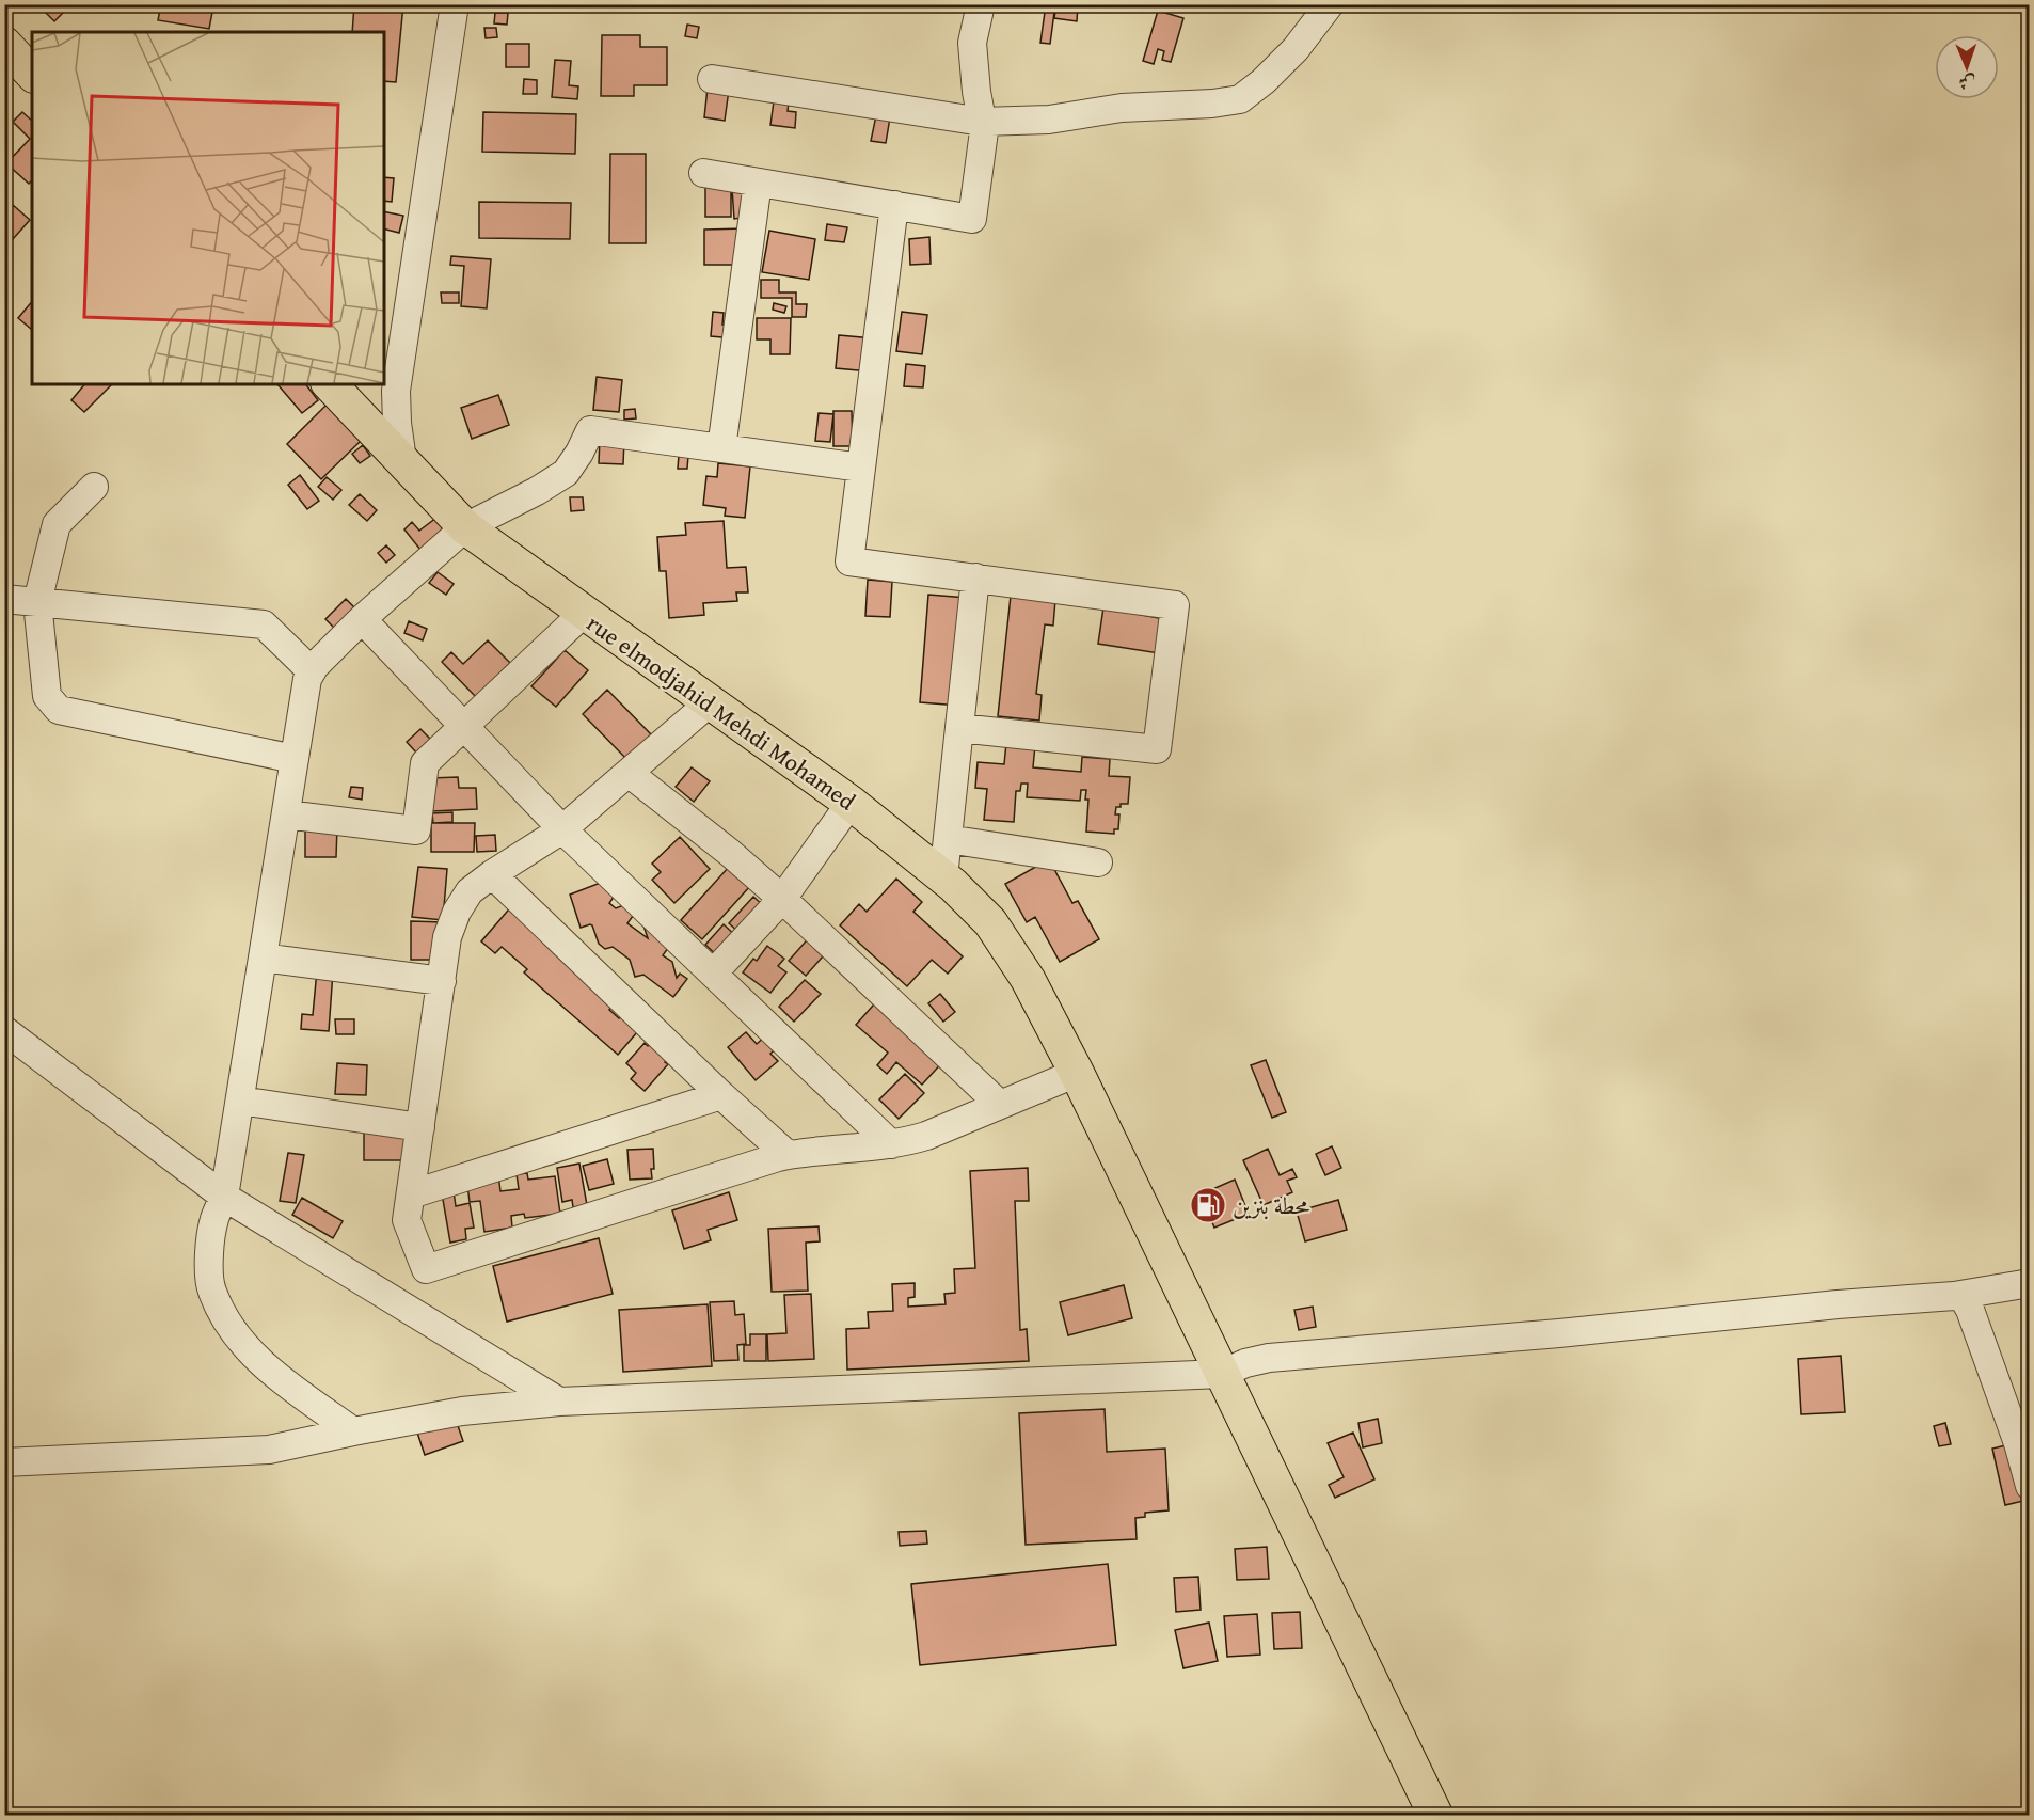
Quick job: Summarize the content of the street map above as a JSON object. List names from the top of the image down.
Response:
{
  "streets": {
    "main road": ["rue elmodjahid Mehdi Mohamed"]
  },
  "places": {
    "fuel station": ["محطة بنزين"]
  },
  "north": "bottom"
}
